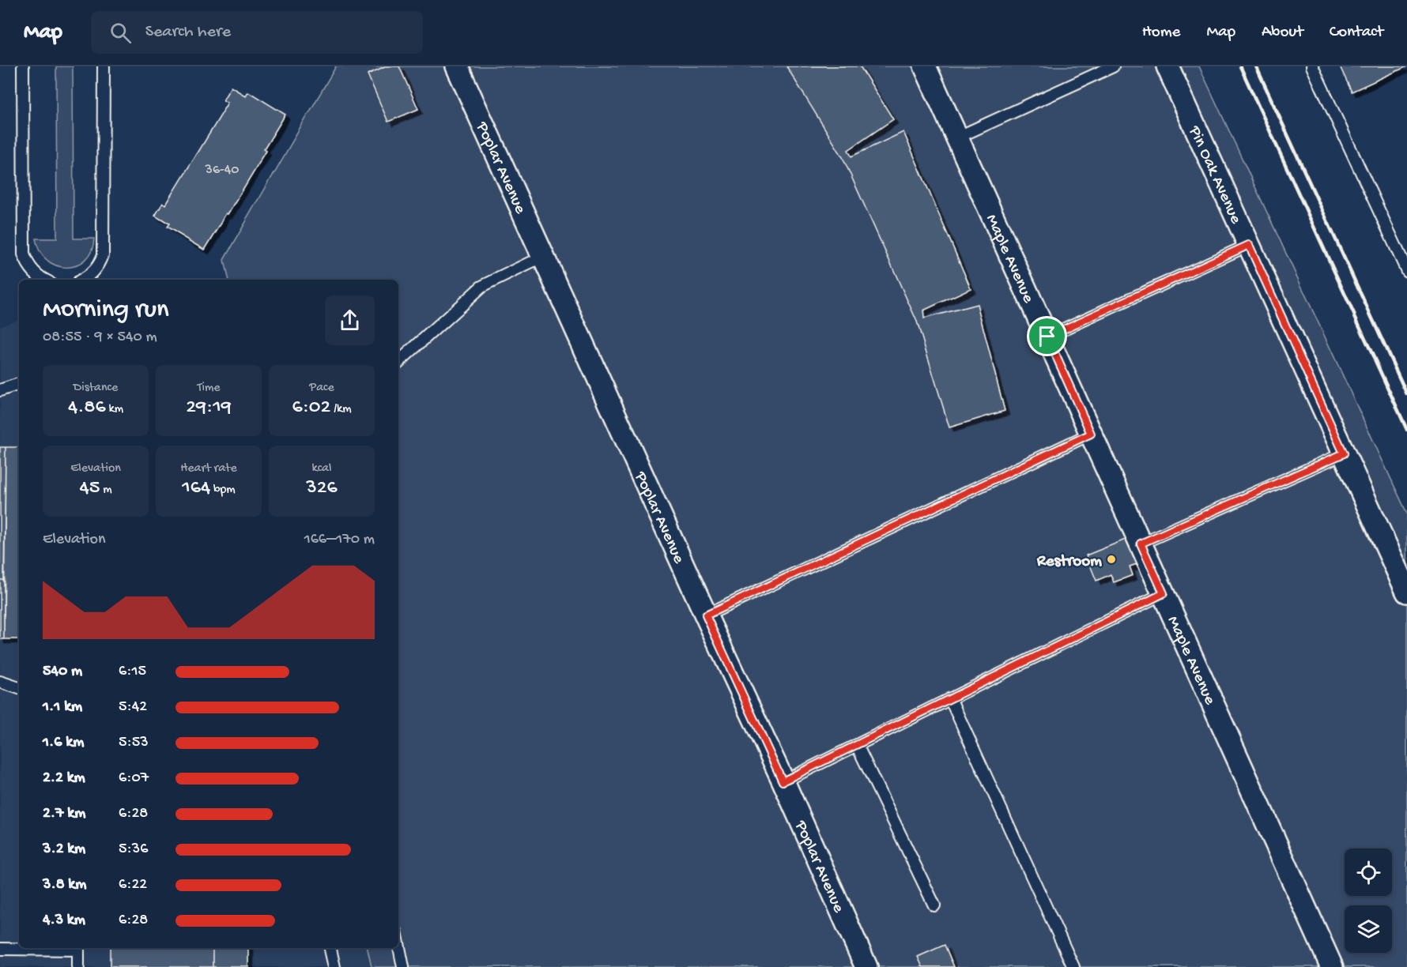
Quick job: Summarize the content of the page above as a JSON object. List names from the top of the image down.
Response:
{
  "streets": {
    "street": ["Poplar Avenue", "Pin Oak Avenue", "Maple Avenue"]
  },
  "places": ["Restroom"],
  "house_numbers": ["36-40"],
  "page": {
    "header": "Map",
    "search": "Search here",
    "nav": [
      "Home",
      "Map",
      "About",
      "Contact"
    ],
    "heading": ["Morning run", "08:55 · 9 × 540 m"],
    "stats": [
      ["Distance", "4.86 km"],
      ["Time", "29:19"],
      ["Pace", "6:02 /km"],
      ["Elevation", "45 m"],
      ["Heart rate", "164 bpm"],
      ["kcal", "326"]
    ],
    "chart": ["Elevation", "166–170 m"],
    "list": [
      {
        "name": "540 m",
        "note": "6:15"
      },
      {
        "name": "1.1 km",
        "note": "5:42"
      },
      {
        "name": "1.6 km",
        "note": "5:53"
      },
      {
        "name": "2.2 km",
        "note": "6:07"
      },
      {
        "name": "2.7 km",
        "note": "6:28"
      },
      {
        "name": "3.2 km",
        "note": "5:36"
      },
      {
        "name": "3.8 km",
        "note": "6:22"
      },
      {
        "name": "4.3 km",
        "note": "6:28"
      }
    ]
  }
}
